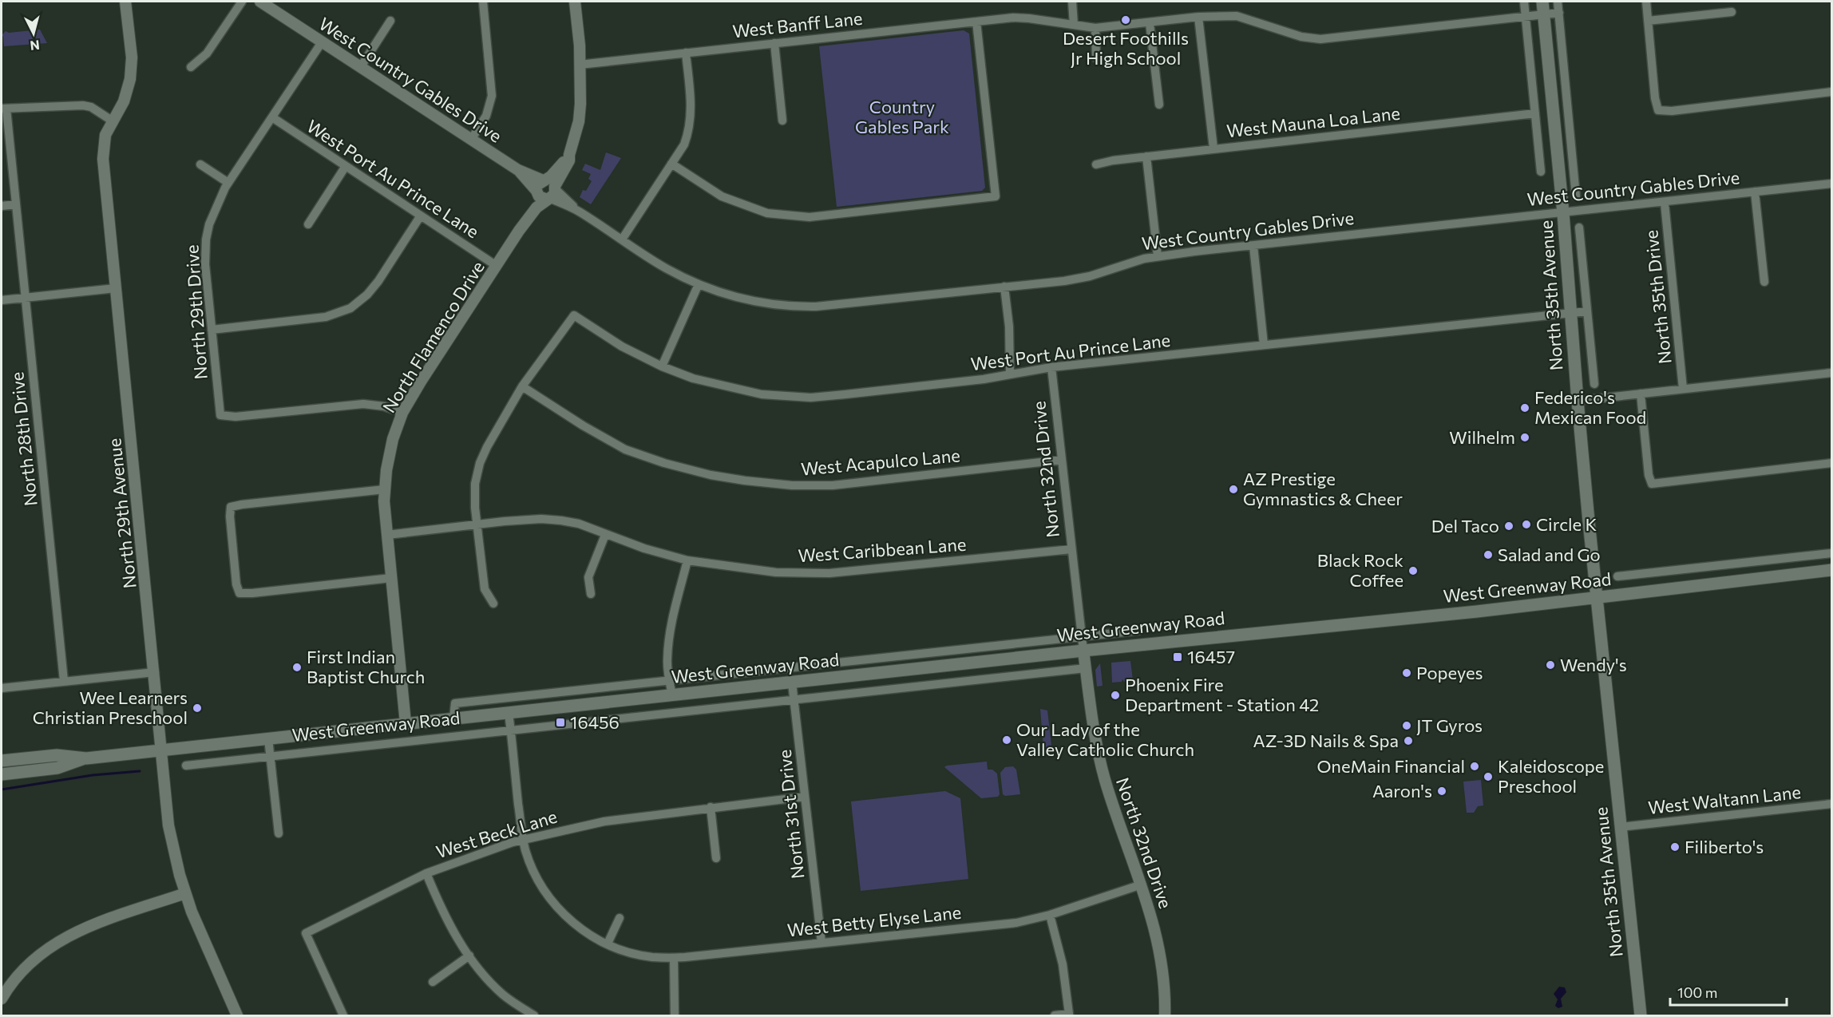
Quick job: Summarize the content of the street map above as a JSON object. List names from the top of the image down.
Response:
{
  "streets": {
    "main road": ["North 35th Avenue", "West Greenway Road"],
    "street": [
      "West Banff Lane",
      "West Country Gables Drive",
      "West Mauna Loa Lane",
      "West Port Au Prince Lane",
      "North 35th Drive",
      "North 29th Drive",
      "North Flamenco Drive",
      "North 28th Drive",
      "West Acapulco Lane",
      "North 32nd Drive",
      "North 29th Avenue",
      "West Caribbean Lane",
      "West Waltann Lane",
      "North 31st Drive",
      "West Beck Lane",
      "West Betty Elyse Lane"
    ]
  },
  "crossings": [
    ["West Banff Lane", "North 35th Avenue"],
    ["West Banff Lane", "North Flamenco Drive"],
    ["West Country Gables Drive", "North 35th Avenue"],
    ["West Country Gables Drive", "North 35th Drive"],
    ["West Country Gables Drive", "North 29th Drive"],
    ["West Country Gables Drive", "North Flamenco Drive"],
    ["West Port Au Prince Lane", "North 35th Avenue"],
    ["West Port Au Prince Lane", "North 29th Drive"],
    ["West Port Au Prince Lane", "North Flamenco Drive"],
    ["West Port Au Prince Lane", "West Acapulco Lane"],
    ["West Port Au Prince Lane", "North 32nd Drive"],
    ["North 35th Avenue", "West Greenway Road"],
    ["North 35th Avenue", "West Waltann Lane"],
    ["North 29th Drive", "North Flamenco Drive"],
    ["North Flamenco Drive", "West Caribbean Lane"],
    ["North Flamenco Drive", "West Greenway Road"],
    ["West Acapulco Lane", "North 32nd Drive"],
    ["North 32nd Drive", "West Caribbean Lane"],
    ["North 32nd Drive", "West Greenway Road"],
    ["North 32nd Drive", "West Betty Elyse Lane"],
    ["North 29th Avenue", "West Greenway Road"],
    ["West Greenway Road", "North 31st Drive"],
    ["West Greenway Road", "West Betty Elyse Lane"],
    ["North 31st Drive", "West Beck Lane"],
    ["North 31st Drive", "West Betty Elyse Lane"],
    ["West Beck Lane", "West Betty Elyse Lane"]
  ],
  "parks": ["Country Gables Park"],
  "places": {
    "other": [
      "Desert Foothills Jr High School",
      "Federico's Mexican Food",
      "Wilhelm",
      "AZ Prestige Gymnastics & Cheer",
      "Circle K",
      "Del Taco",
      "Salad and Go",
      "Black Rock Coffee",
      "Wendy's",
      "First Indian Baptist Church",
      "Popeyes",
      "Phoenix Fire Department - Station 42",
      "Wee Learners Christian Preschool",
      "JT Gyros",
      "Our Lady of the Valley Catholic Church",
      "AZ-3D Nails & Spa",
      "OneMain Financial",
      "Kaleidoscope Preschool",
      "Aaron's",
      "Filiberto's"
    ],
    "transit": ["16457", "16456"]
  },
  "scale_bar": "100 m",
  "north": "bottom"
}
